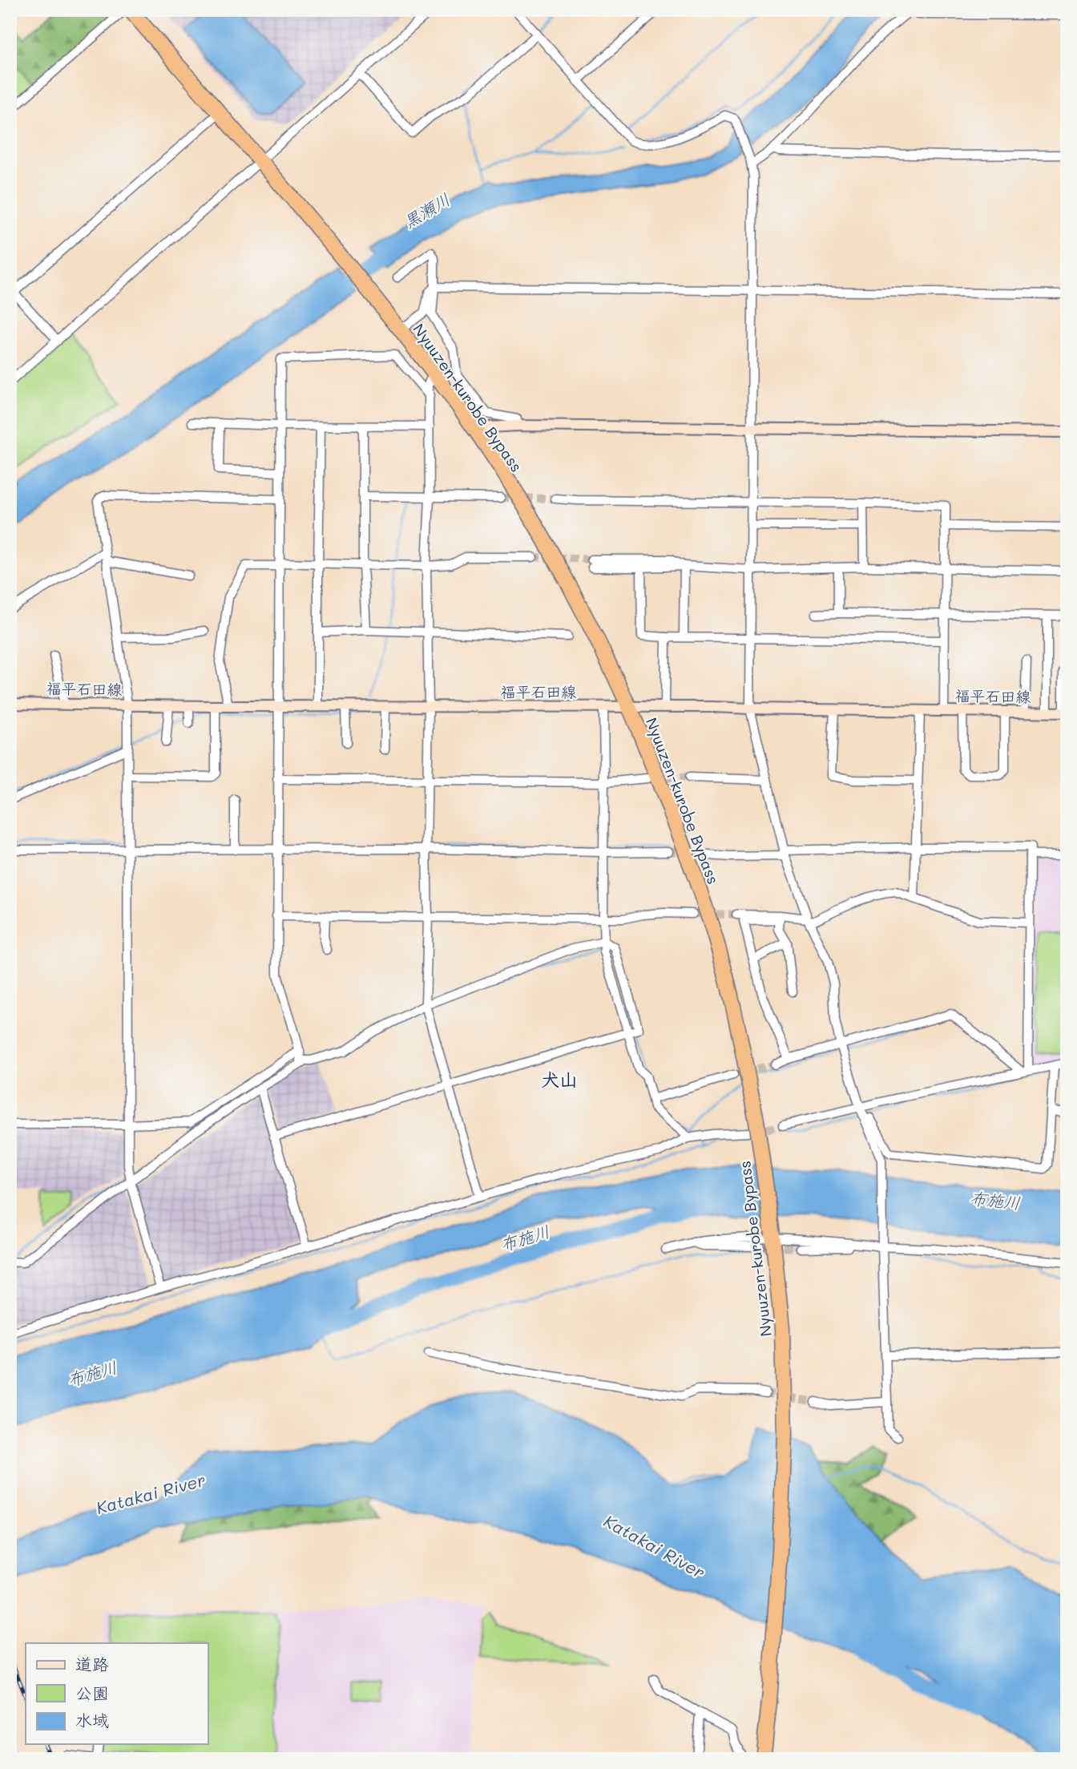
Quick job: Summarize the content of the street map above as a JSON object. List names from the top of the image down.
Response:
{
  "streets": {
    "highway": ["Nyuuzen-kurobe Bypass"],
    "main road": ["福平石田線"]
  },
  "crossings": [
    ["Nyuuzen-kurobe Bypass", "福平石田線"]
  ],
  "districts": ["犬山"],
  "water": ["黒瀬川", "布施川", "Katakai River"],
  "legend": ["道路", "公園", "水域"]
}
